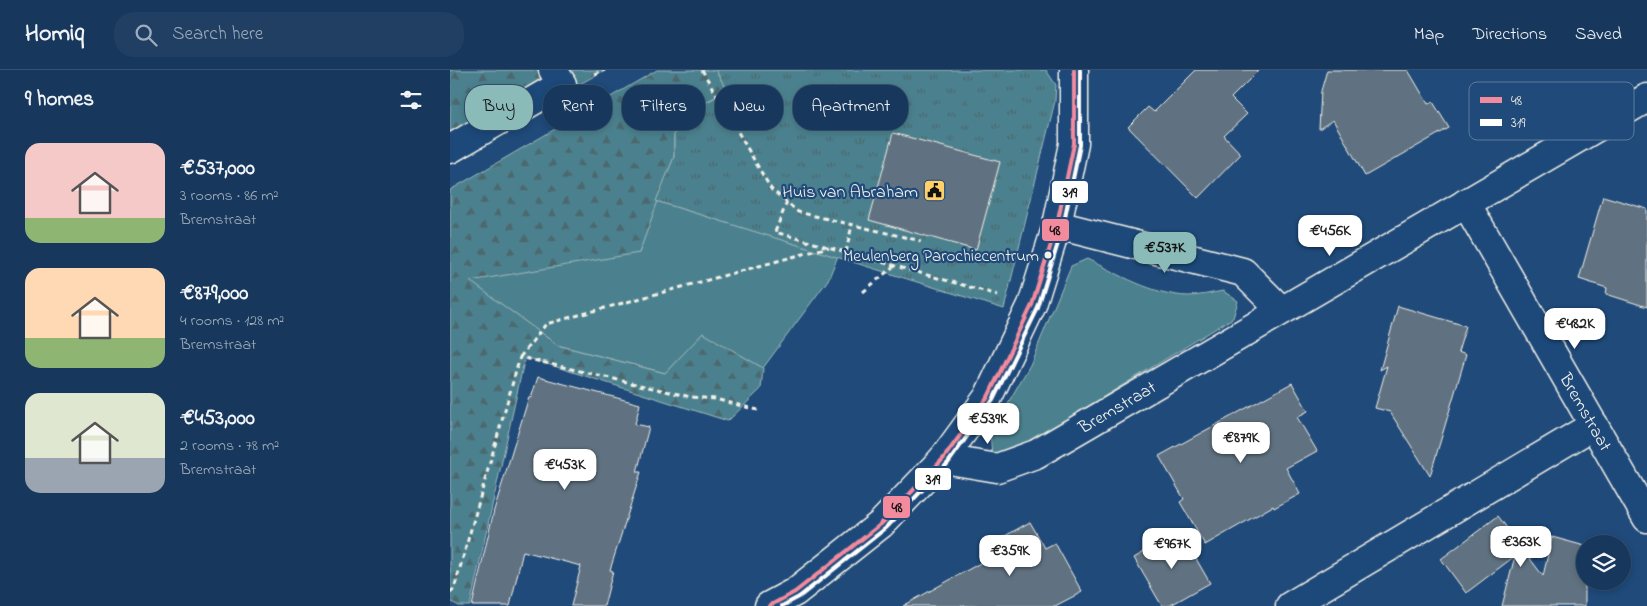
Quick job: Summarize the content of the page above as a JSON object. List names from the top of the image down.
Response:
{
  "streets": {
    "street": ["Bremstraat"]
  },
  "places": {
    "public building": ["Huis van Abraham"],
    "other": ["Meulenberg Parochiecentrum"]
  },
  "lines": ["transit line 48", "transit line 319"],
  "legend": ["48", "319"],
  "page": {
    "header": "Homiq",
    "search": "Search here",
    "nav": ["Map", "Directions", "Saved"],
    "heading": "9 homes",
    "chip": [
      "Buy",
      "Rent",
      "Filters",
      "New",
      "Apartment"
    ],
    "list": [
      {
        "name": "€537,000",
        "note": "3 rooms · 86 m² · Bremstraat"
      },
      {
        "name": "€879,000",
        "note": "4 rooms · 128 m² · Bremstraat"
      },
      {
        "name": "€453,000",
        "note": "2 rooms · 78 m² · Bremstraat"
      }
    ],
    "price": [
      "€456K",
      "€537K",
      "€482K",
      "€539K",
      "€879K",
      "€453K",
      "€363K",
      "€967K",
      "€359K"
    ]
  }
}
